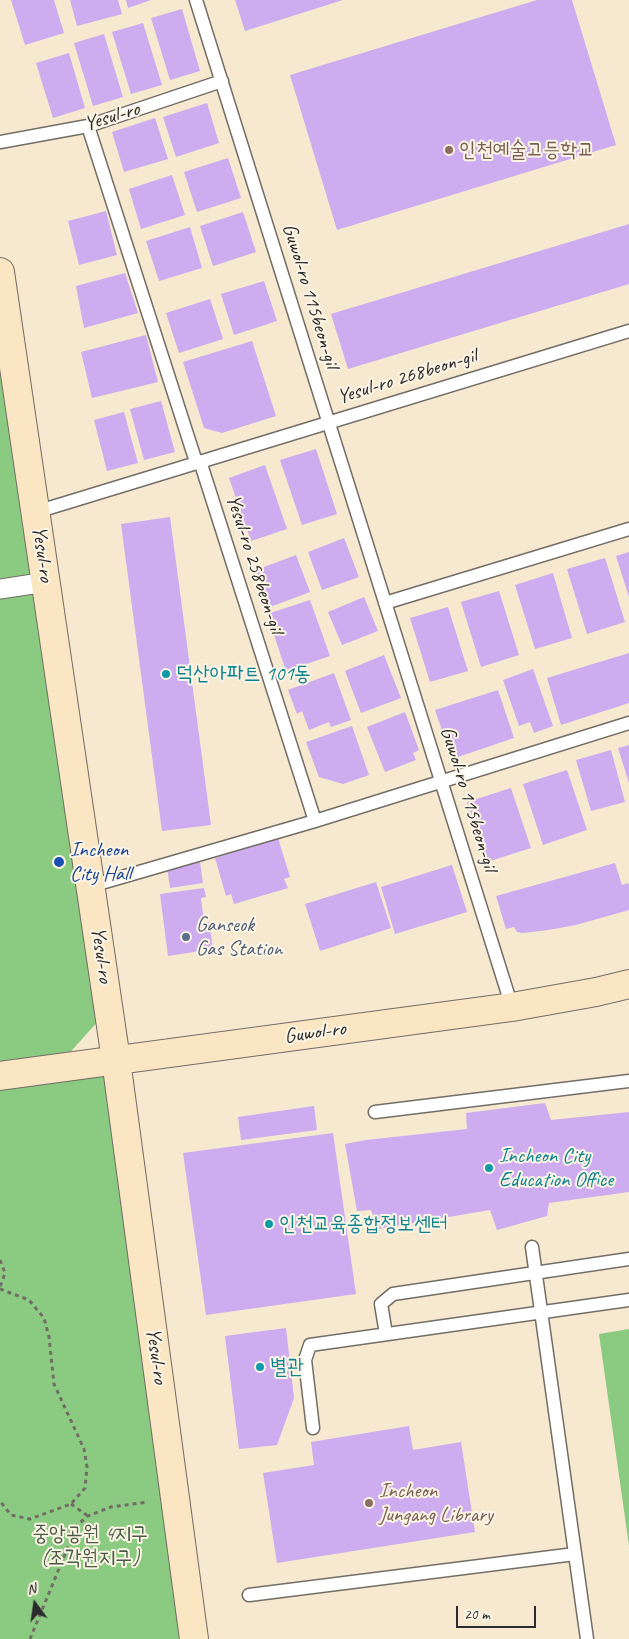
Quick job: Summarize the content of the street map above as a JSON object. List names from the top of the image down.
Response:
{
  "streets": {
    "main road": ["Yesul-ro", "Guwol-ro"],
    "lane": ["Guwol-ro 115beon-gil", "Yesul-ro 268beon-gil", "Yesul-ro 258beon-gil"]
  },
  "crossings": [
    ["Yesul-ro", "Guwol-ro 115beon-gil"],
    ["Yesul-ro", "Yesul-ro 268beon-gil"],
    ["Yesul-ro", "Guwol-ro"],
    ["Guwol-ro 115beon-gil", "Yesul-ro 268beon-gil"],
    ["Guwol-ro 115beon-gil", "Guwol-ro"],
    ["Yesul-ro 268beon-gil", "Yesul-ro 258beon-gil"]
  ],
  "parks": ["중앙공원 4지구 (조각원지구)"],
  "places": [
    "인천예술고등학교",
    "덕산아파트 101동",
    "Incheon City Hall",
    "Ganseok Gas Station",
    "Incheon City Education Office",
    "인천교육종합정보센터",
    "별관",
    "Incheon Jungang Library"
  ],
  "scale_bar": "20 m",
  "north": "top"
}
